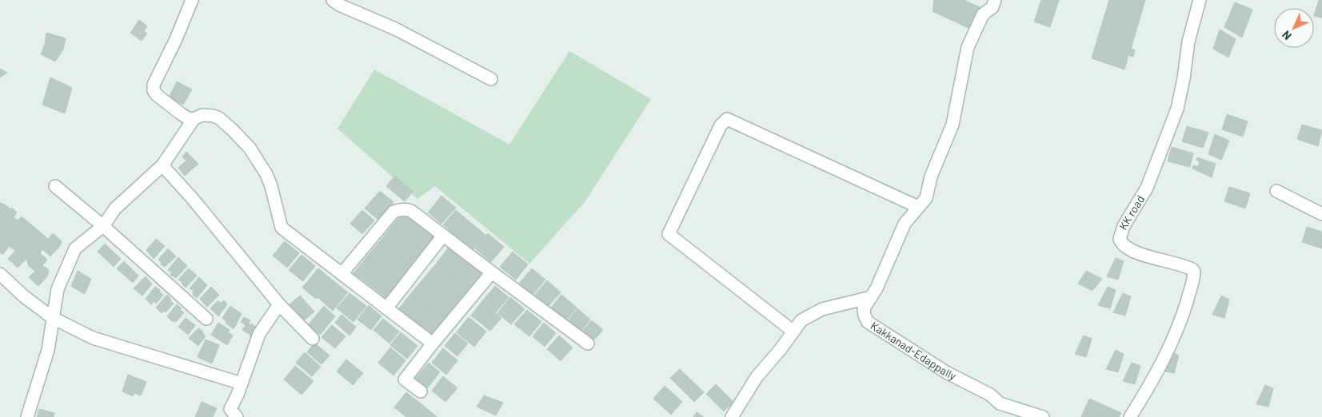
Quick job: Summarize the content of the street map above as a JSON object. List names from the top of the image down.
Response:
{
  "streets": {
    "street": ["KK road", "Kakkanad-Edappally"]
  },
  "north": "bottom left"
}
